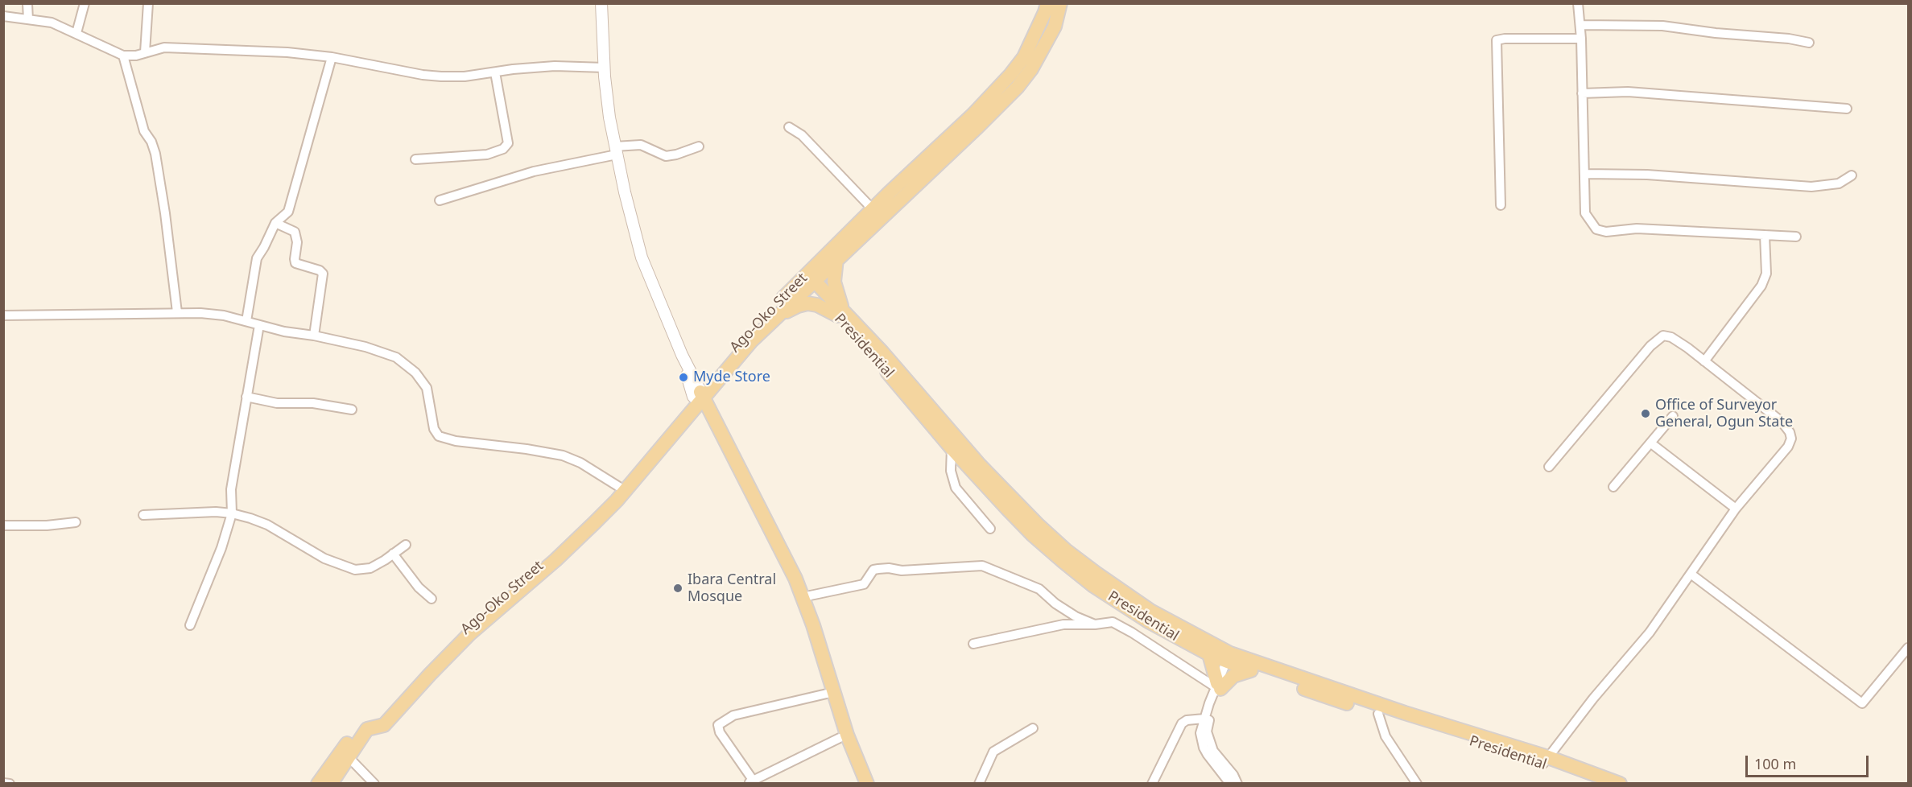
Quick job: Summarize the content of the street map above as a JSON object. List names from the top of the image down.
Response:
{
  "streets": {
    "main road": ["Ago-Oko Street", "Presidential"]
  },
  "crossings": [
    ["Ago-Oko Street", "Presidential"]
  ],
  "places": ["Myde Store", "Office of Surveyor General, Ogun State", "Ibara Central Mosque"],
  "scale_bar": "100 m"
}
